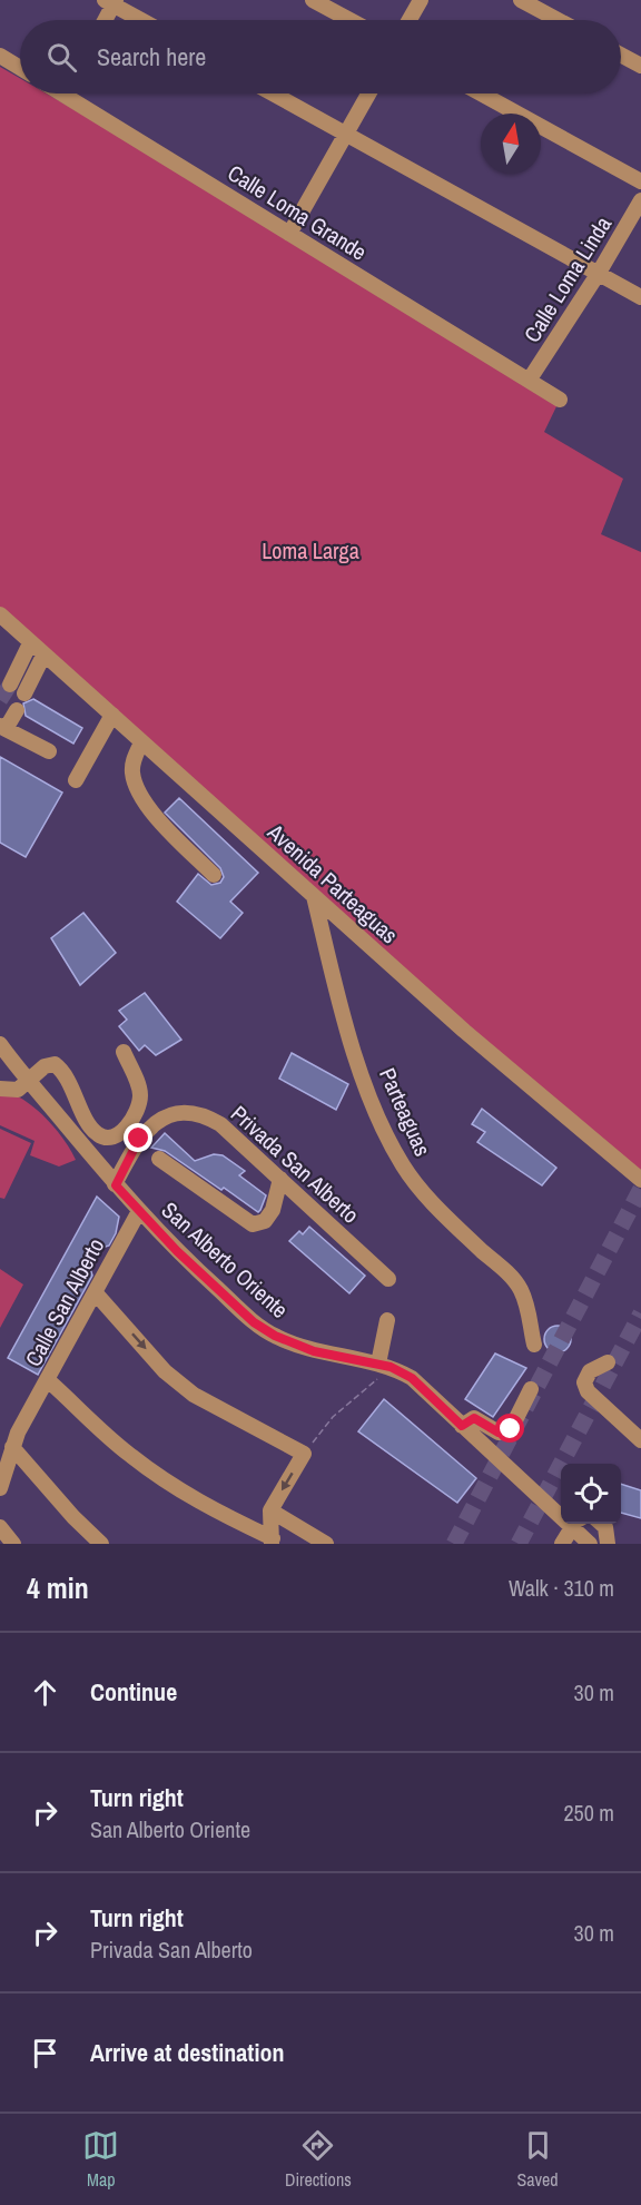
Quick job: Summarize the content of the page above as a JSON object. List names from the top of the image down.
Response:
{
  "streets": {
    "street": [
      "Calle Loma Grande",
      "Calle Loma Linda",
      "Avenida Parteaguas",
      "Parteaguas",
      "Privada San Alberto",
      "San Alberto Oriente",
      "Calle San Alberto"
    ]
  },
  "crossings": [
    ["Calle Loma Grande", "Calle Loma Linda"],
    ["Avenida Parteaguas", "Parteaguas"],
    ["Privada San Alberto", "San Alberto Oriente"],
    ["San Alberto Oriente", "Calle San Alberto"]
  ],
  "parks": ["Loma Larga"],
  "north": "top",
  "page": {
    "search": "Search here",
    "heading": ["4 min", "Walk · 310 m"],
    "list": [
      ["Continue", "30 m"],
      ["Turn right", "San Alberto Oriente", "250 m"],
      ["Turn right", "Privada San Alberto", "30 m"],
      "Arrive at destination"
    ],
    "nav": ["Map", "Directions", "Saved"]
  }
}
